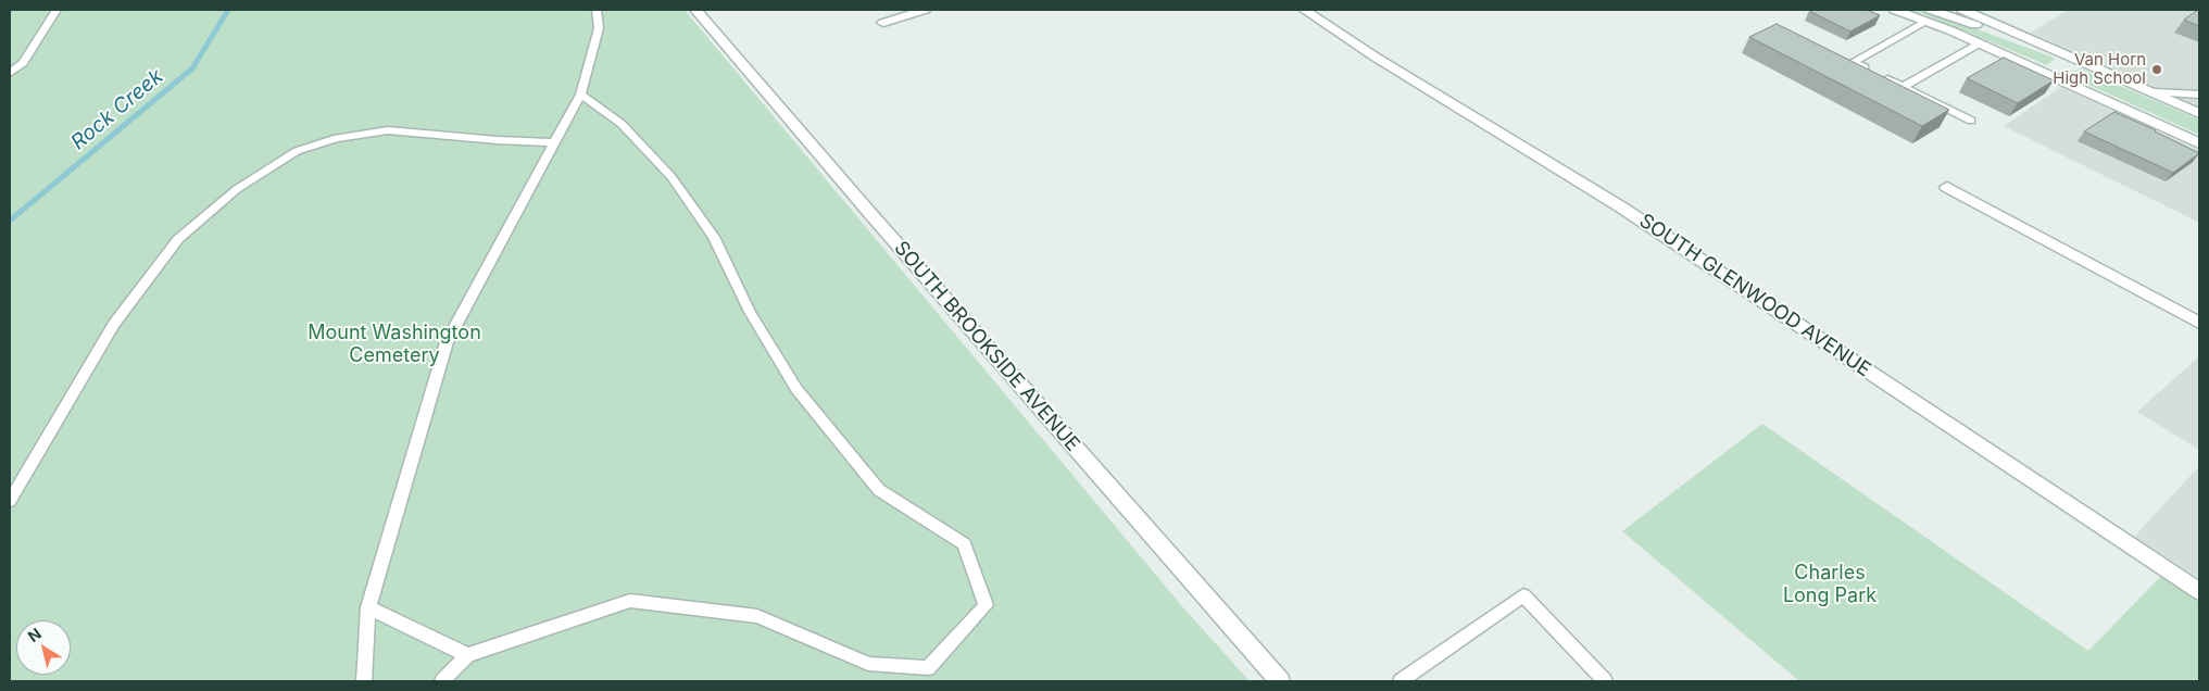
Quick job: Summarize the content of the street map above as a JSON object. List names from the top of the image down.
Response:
{
  "streets": {
    "street": ["SOUTH GLENWOOD AVENUE", "SOUTH BROOKSIDE AVENUE"]
  },
  "water": ["Rock Creek"],
  "parks": ["Mount Washington Cemetery", "Charles Long Park"],
  "places": ["Van Horn High School"],
  "north": "top left"
}
